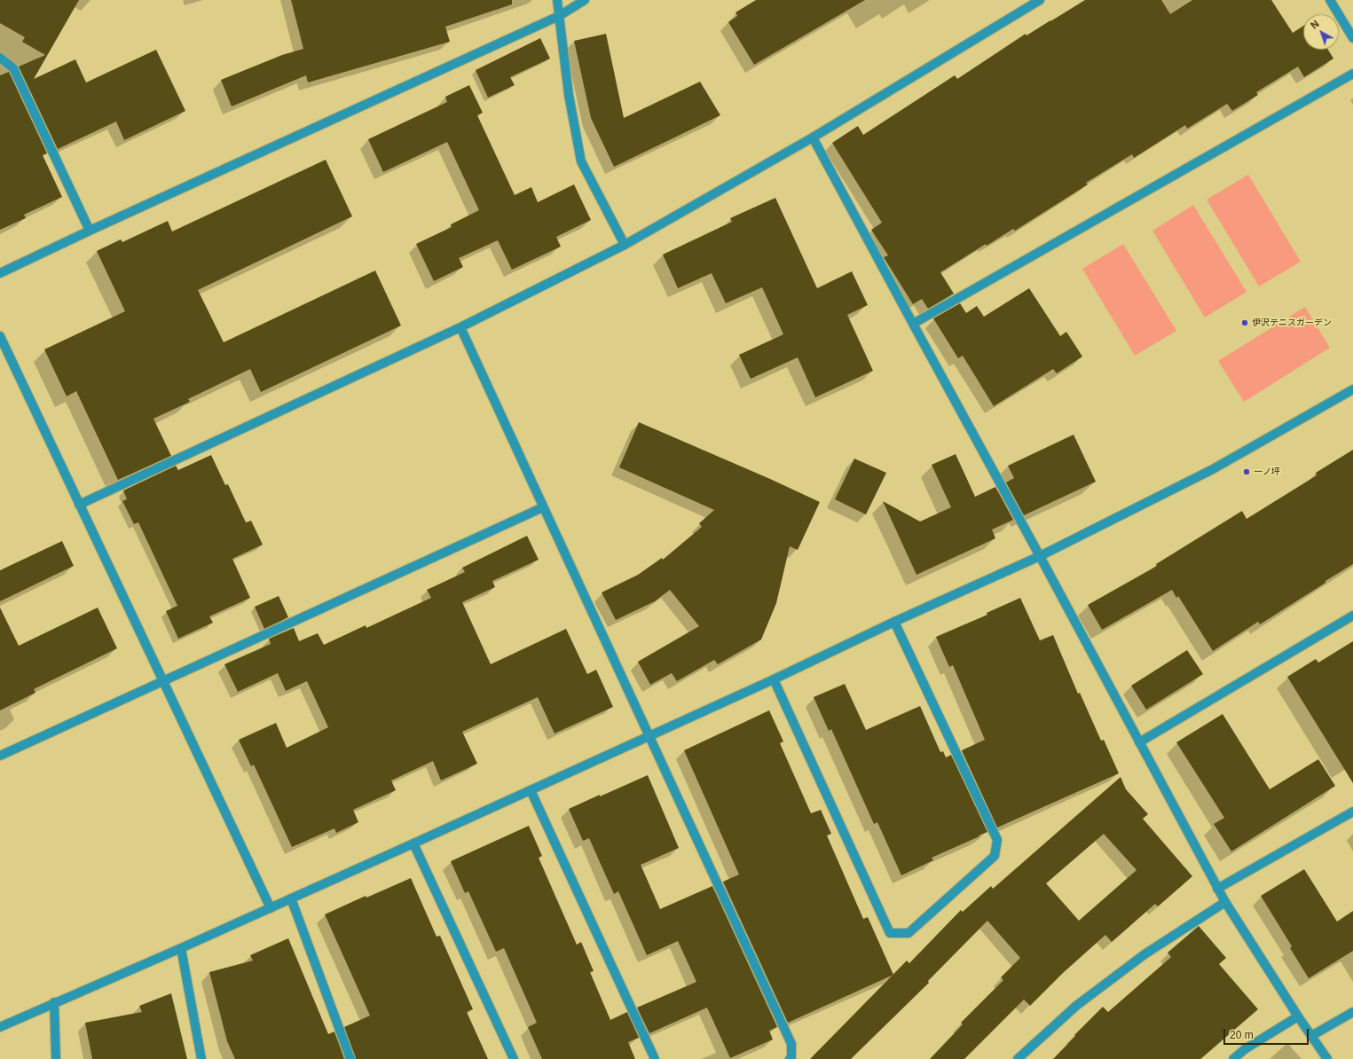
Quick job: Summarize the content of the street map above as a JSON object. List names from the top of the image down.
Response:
{
  "places": ["伊沢テニスガーデン", "一ノ坪"],
  "scale_bar": "20 m",
  "north": "top left"
}
